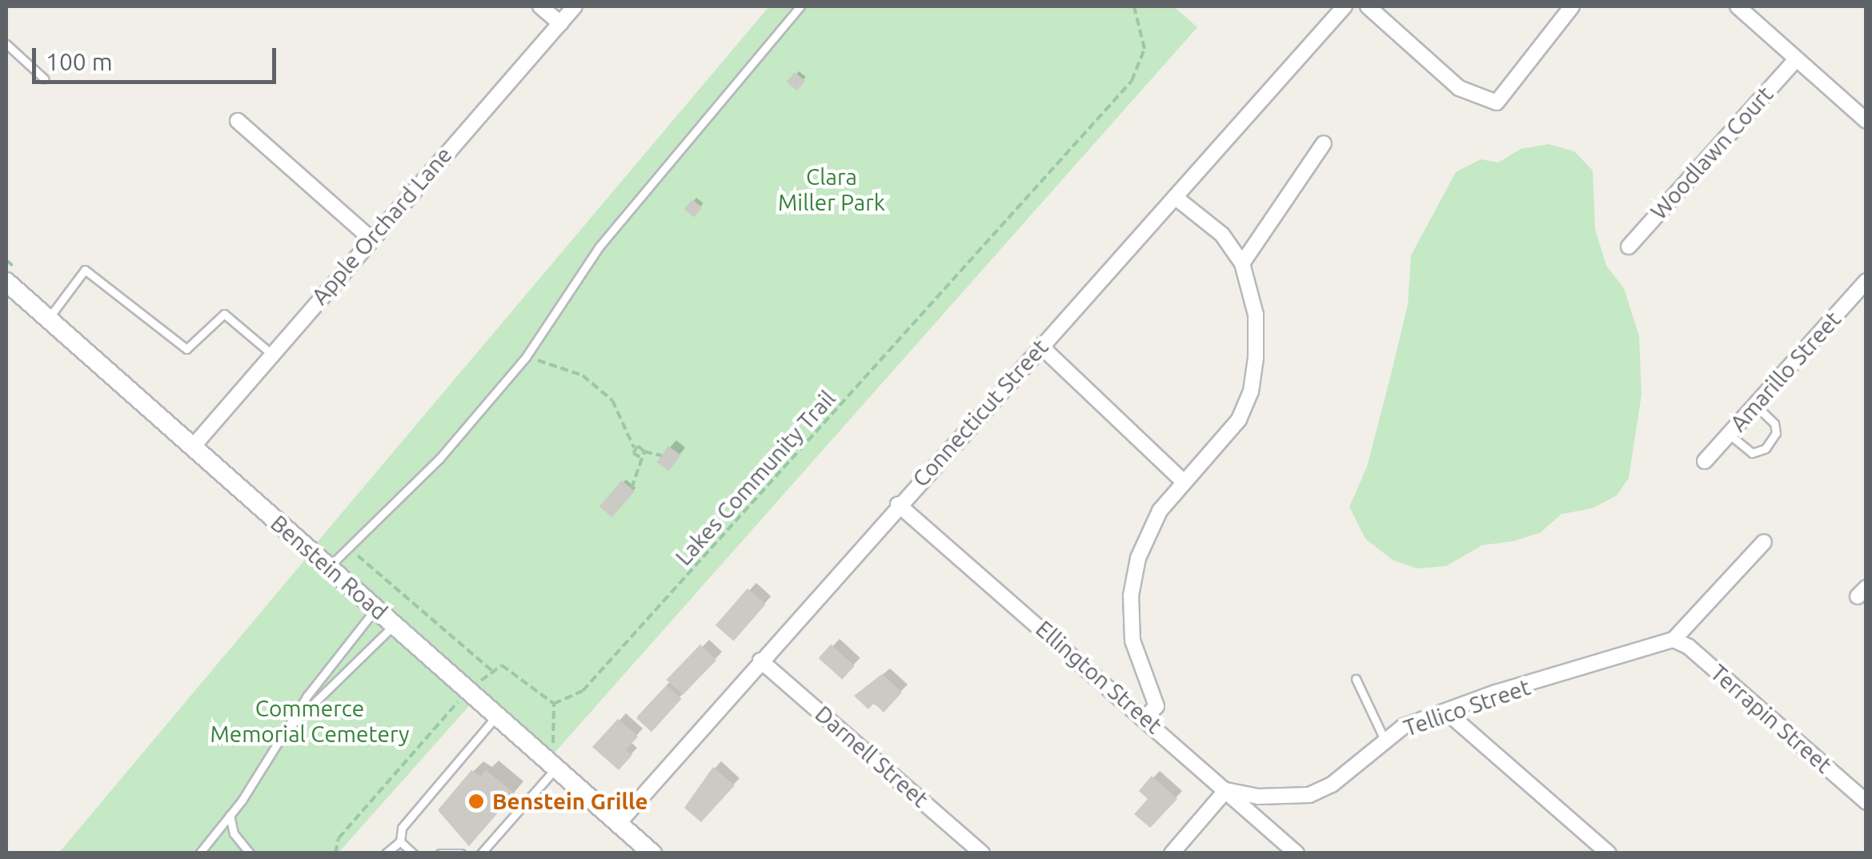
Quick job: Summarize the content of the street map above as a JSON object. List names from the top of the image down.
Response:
{
  "streets": {
    "street": [
      "Woodlawn Court",
      "Apple Orchard Lane",
      "Amarillo Street",
      "Connecticut Street",
      "Benstein Road",
      "Ellington Street",
      "Tellico Street",
      "Terrapin Street",
      "Darnell Street"
    ],
    "path": ["Lakes Community Trail"]
  },
  "crossings": [
    ["Apple Orchard Lane", "Benstein Road"],
    ["Connecticut Street", "Benstein Road"],
    ["Connecticut Street", "Ellington Street"],
    ["Connecticut Street", "Darnell Street"],
    ["Ellington Street", "Tellico Street"],
    ["Tellico Street", "Terrapin Street"]
  ],
  "parks": ["Clara Miller Park", "Commerce Memorial Cemetery"],
  "places": ["Benstein Grille"],
  "scale_bar": "100 m"
}
